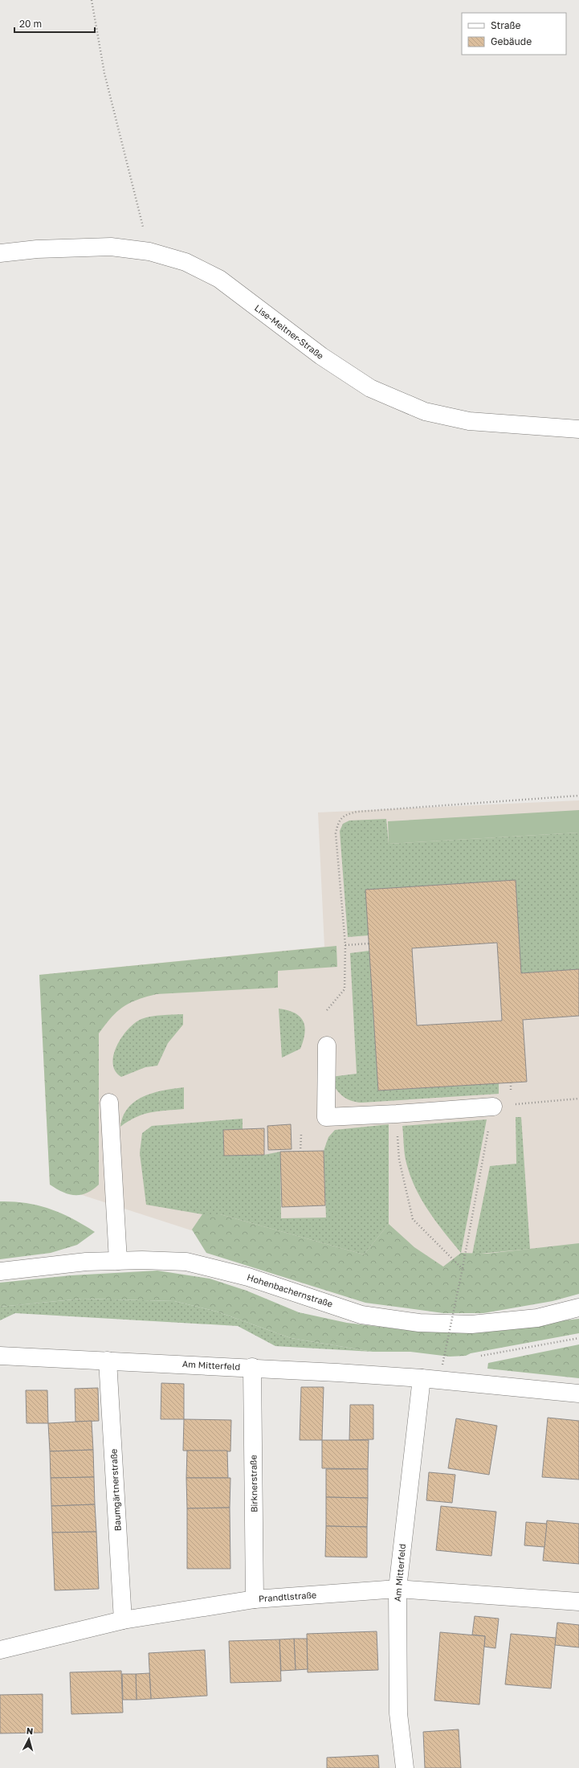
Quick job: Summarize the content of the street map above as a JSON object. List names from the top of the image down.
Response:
{
  "streets": {
    "street": [
      "Lise-Meitner-Straße",
      "Hohenbachernstraße",
      "Am Mitterfeld",
      "Birknerstraße",
      "Baumgärtnerstraße",
      "Prandtlstraße"
    ]
  },
  "crossings": [
    ["Am Mitterfeld", "Birknerstraße"],
    ["Am Mitterfeld", "Baumgärtnerstraße"],
    ["Am Mitterfeld", "Prandtlstraße"],
    ["Birknerstraße", "Prandtlstraße"],
    ["Baumgärtnerstraße", "Prandtlstraße"]
  ],
  "legend": ["Straße", "Gebäude"],
  "scale_bar": "20 m",
  "north": "top"
}
